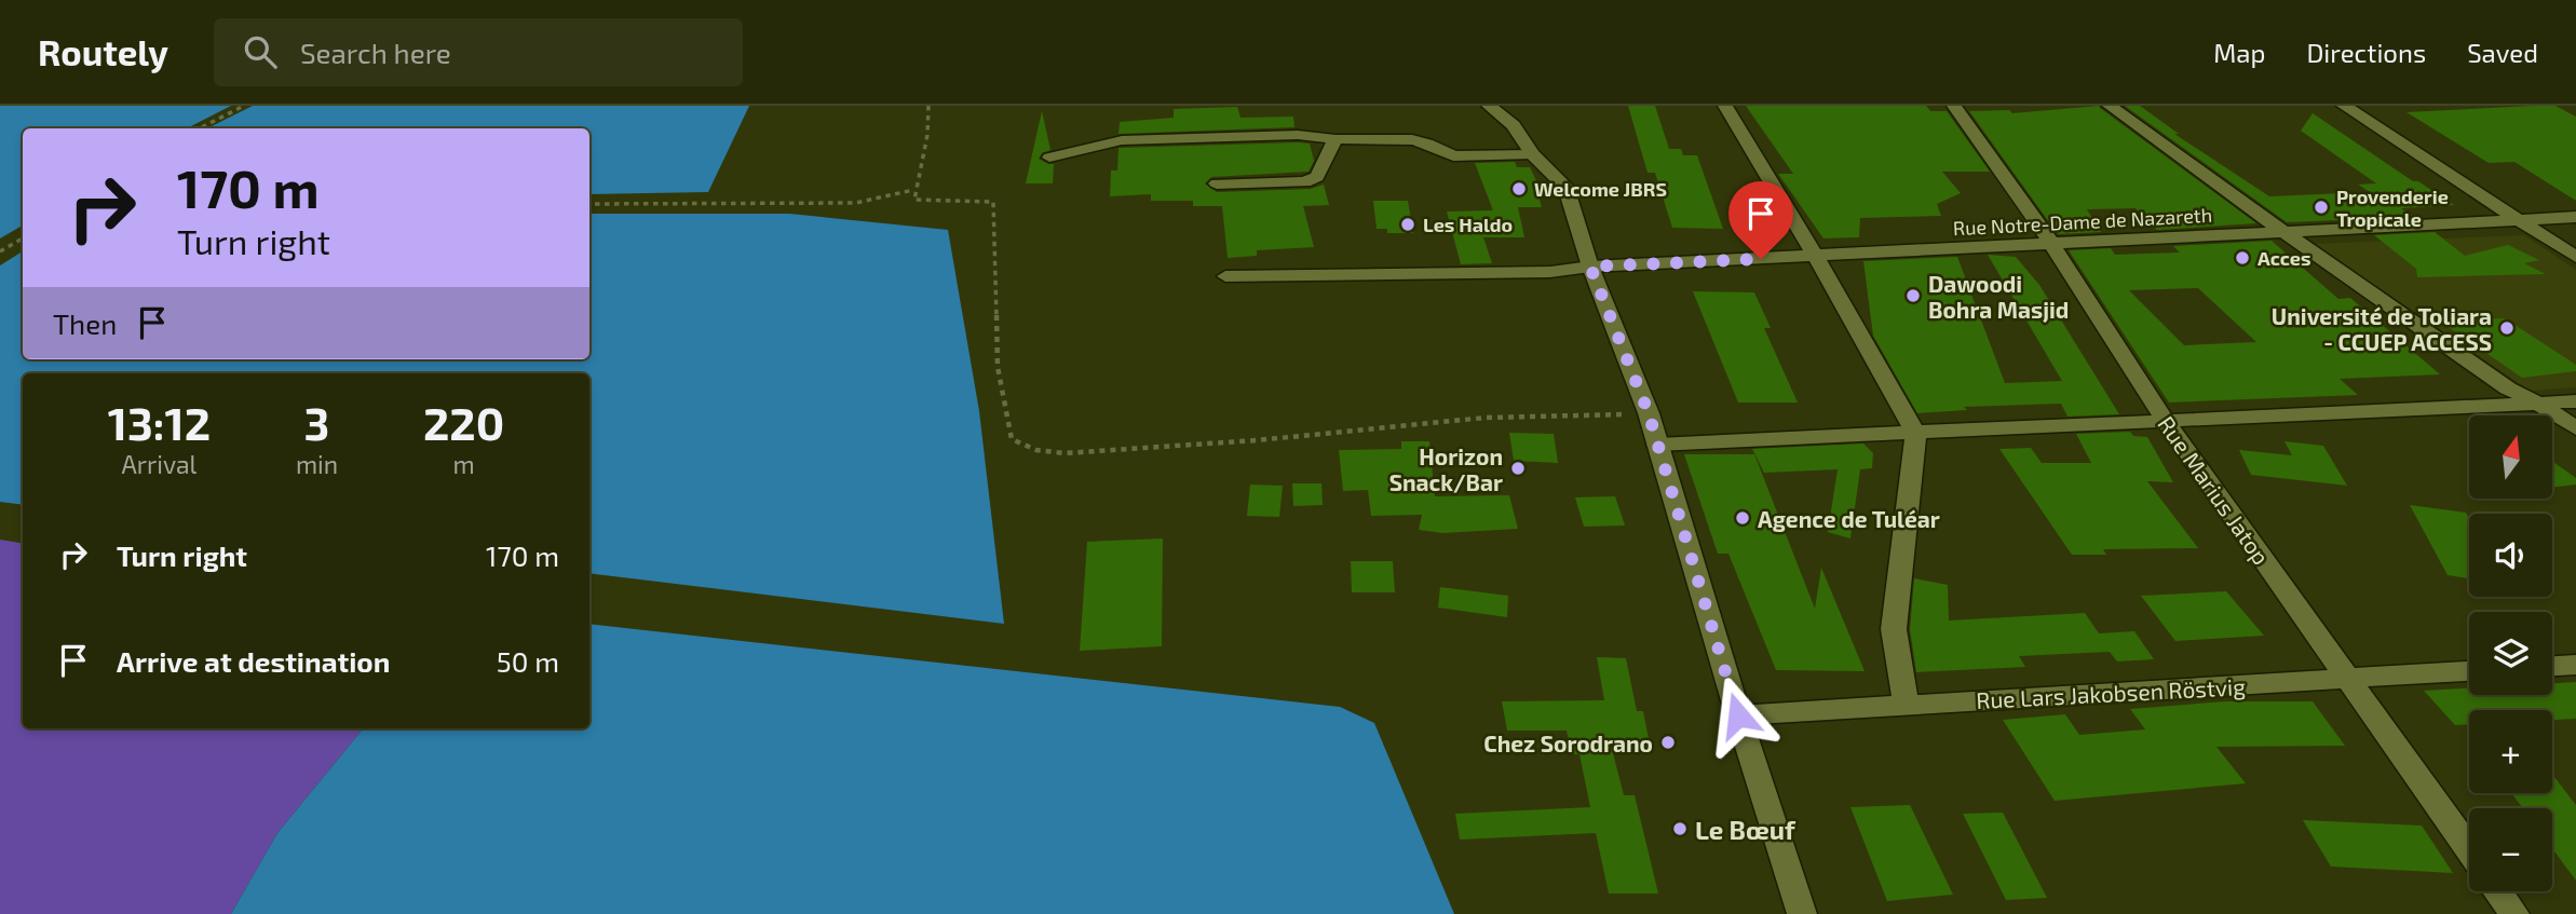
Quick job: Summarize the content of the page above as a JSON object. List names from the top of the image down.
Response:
{
  "streets": {
    "street": ["Rue Notre-Dame de Nazareth", "Rue Marius Jatop", "Rue Lars Jakobsen Röstvig"]
  },
  "crossings": [
    ["Rue Notre-Dame de Nazareth", "Rue Marius Jatop"],
    ["Rue Marius Jatop", "Rue Lars Jakobsen Röstvig"]
  ],
  "places": [
    "Welcome JBRS",
    "Provenderie Tropicale",
    "Les Haldo",
    "Acces",
    "Dawoodi Bohra Masjid",
    "Université de Toliara - CCUEP ACCESS",
    "Horizon Snack/Bar",
    "Agence de Tuléar",
    "Chez Sorodrano",
    "Le Bœuf"
  ],
  "north": "top",
  "page": {
    "header": "Routely",
    "search": "Search here",
    "nav": ["Map", "Directions", "Saved"],
    "turn": ["170 m", "Turn right"],
    "then": "Then",
    "eta": [
      "13:12",
      "Arrival",
      "3",
      "min",
      "220",
      "m"
    ],
    "map_buttons": ["+", "−"],
    "list": [
      {
        "name": "Turn right",
        "value": "170 m"
      },
      {
        "name": "Arrive at destination",
        "value": "50 m"
      }
    ]
  }
}
